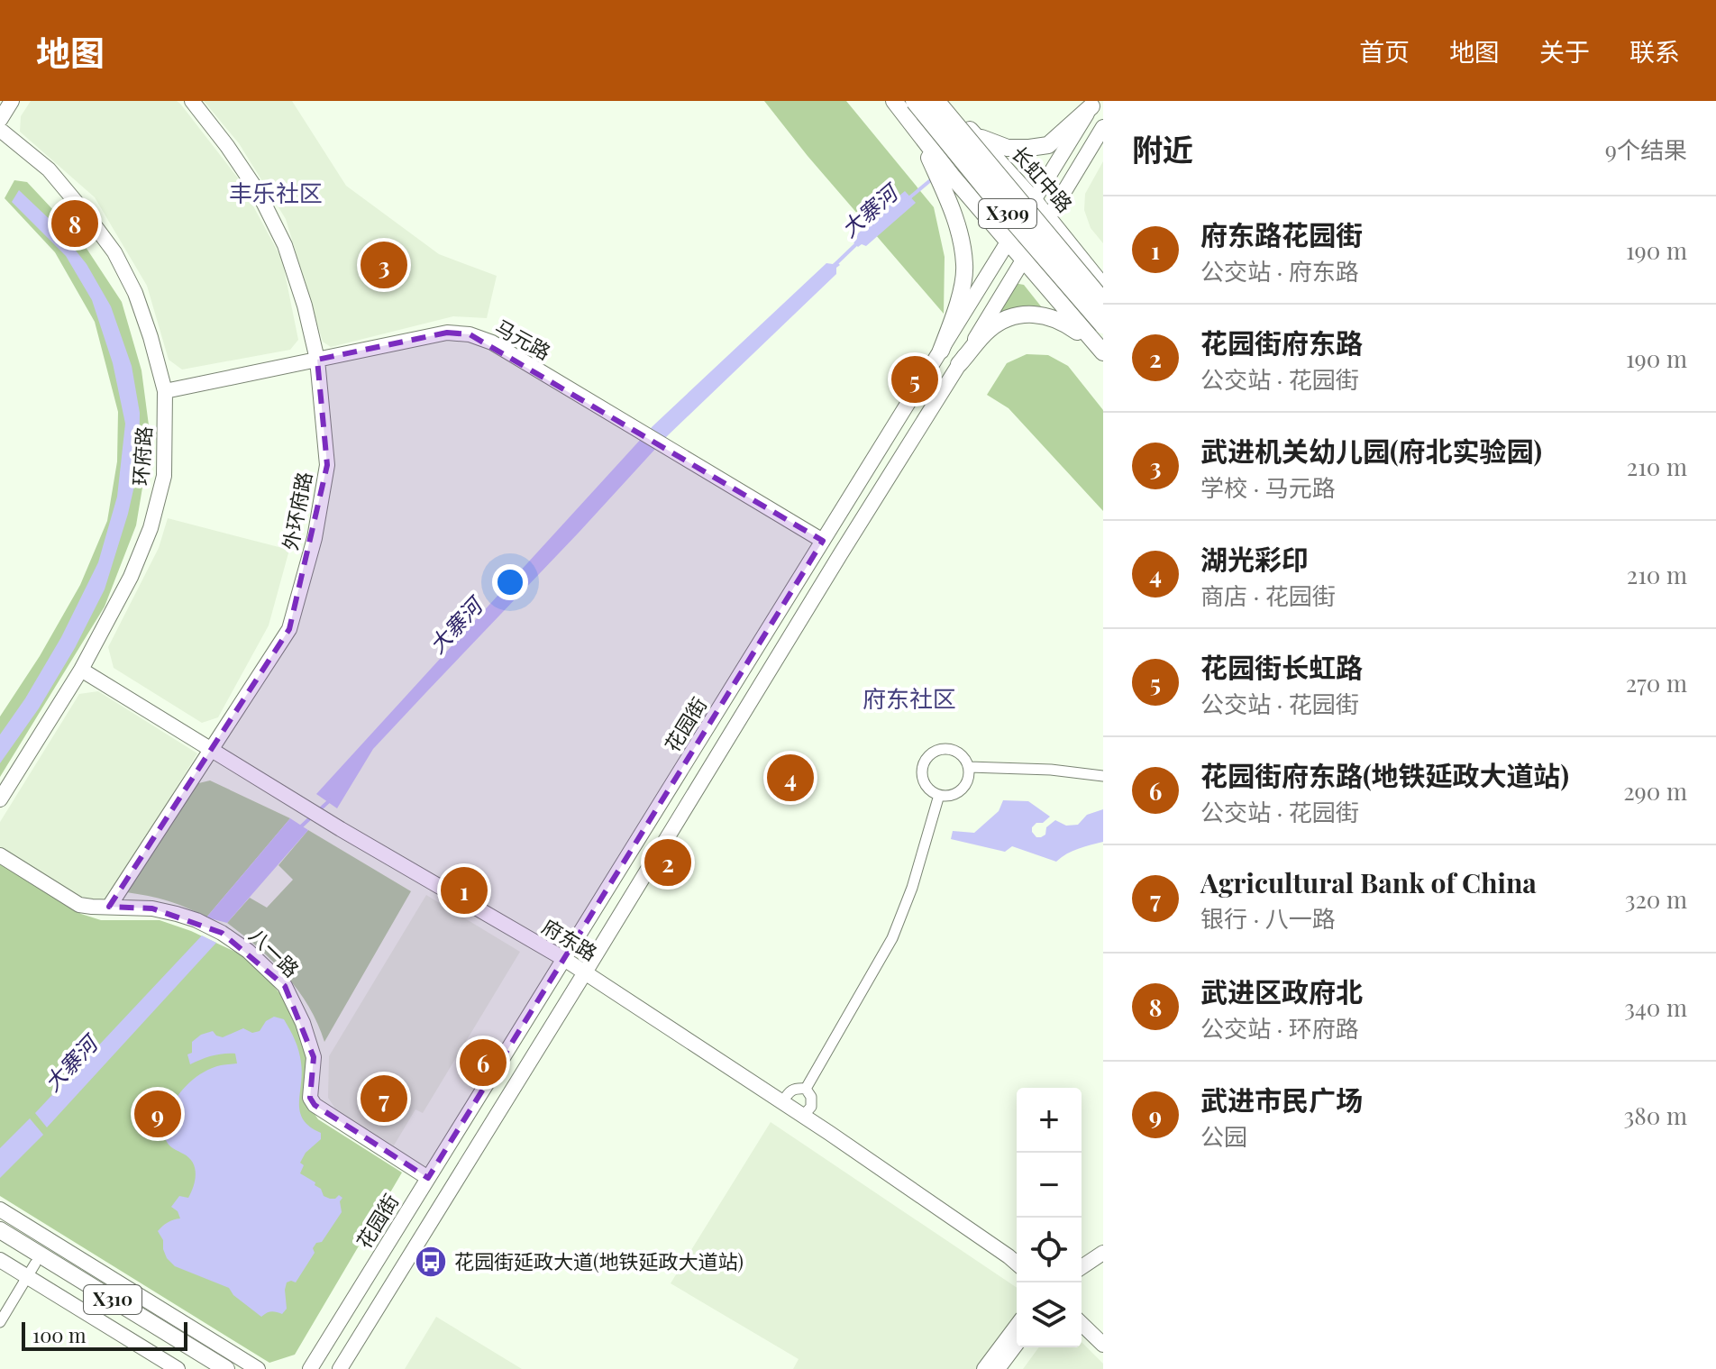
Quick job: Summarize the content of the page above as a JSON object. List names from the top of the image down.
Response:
{
  "streets": {
    "highway": ["X309"],
    "main road": ["长虹中路", "X310"],
    "street": [
      "马元路",
      "环府路",
      "外环府路",
      "花园街",
      "府东路",
      "八一路"
    ]
  },
  "crossings": [
    ["长虹中路", "花园街"],
    ["马元路", "环府路"],
    ["马元路", "外环府路"],
    ["马元路", "花园街"],
    ["环府路", "府东路"],
    ["外环府路", "府东路"],
    ["外环府路", "八一路"],
    ["花园街", "府东路"],
    ["花园街", "八一路"]
  ],
  "districts": ["丰乐社区", "府东社区"],
  "water": ["大寨河"],
  "places": {
    "bus stop": ["花园街延政大道(地铁延政大道站)"]
  },
  "scale_bar": "100 m",
  "page": {
    "header": "地图",
    "nav": [
      "首页",
      "地图",
      "关于",
      "联系"
    ],
    "heading": ["附近", "9个结果"],
    "list": [
      {
        "mark": "1",
        "name": "府东路花园街",
        "note": "公交站 · 府东路",
        "value": "190 m"
      },
      {
        "mark": "2",
        "name": "花园街府东路",
        "note": "公交站 · 花园街",
        "value": "190 m"
      },
      {
        "mark": "3",
        "name": "武进机关幼儿园(府北实验园)",
        "note": "学校 · 马元路",
        "value": "210 m"
      },
      {
        "mark": "4",
        "name": "湖光彩印",
        "note": "商店 · 花园街",
        "value": "210 m"
      },
      {
        "mark": "5",
        "name": "花园街长虹路",
        "note": "公交站 · 花园街",
        "value": "270 m"
      },
      {
        "mark": "6",
        "name": "花园街府东路(地铁延政大道站)",
        "note": "公交站 · 花园街",
        "value": "290 m"
      },
      {
        "mark": "7",
        "name": "Agricultural Bank of China",
        "note": "银行 · 八一路",
        "value": "320 m"
      },
      {
        "mark": "8",
        "name": "武进区政府北",
        "note": "公交站 · 环府路",
        "value": "340 m"
      },
      {
        "mark": "9",
        "name": "武进市民广场",
        "note": "公园",
        "value": "380 m"
      }
    ],
    "pins": [
      "8",
      "3",
      "5",
      "4",
      "2",
      "1",
      "6",
      "7",
      "9"
    ],
    "map_buttons": ["+", "−"],
    "scale": "100 m"
  }
}
